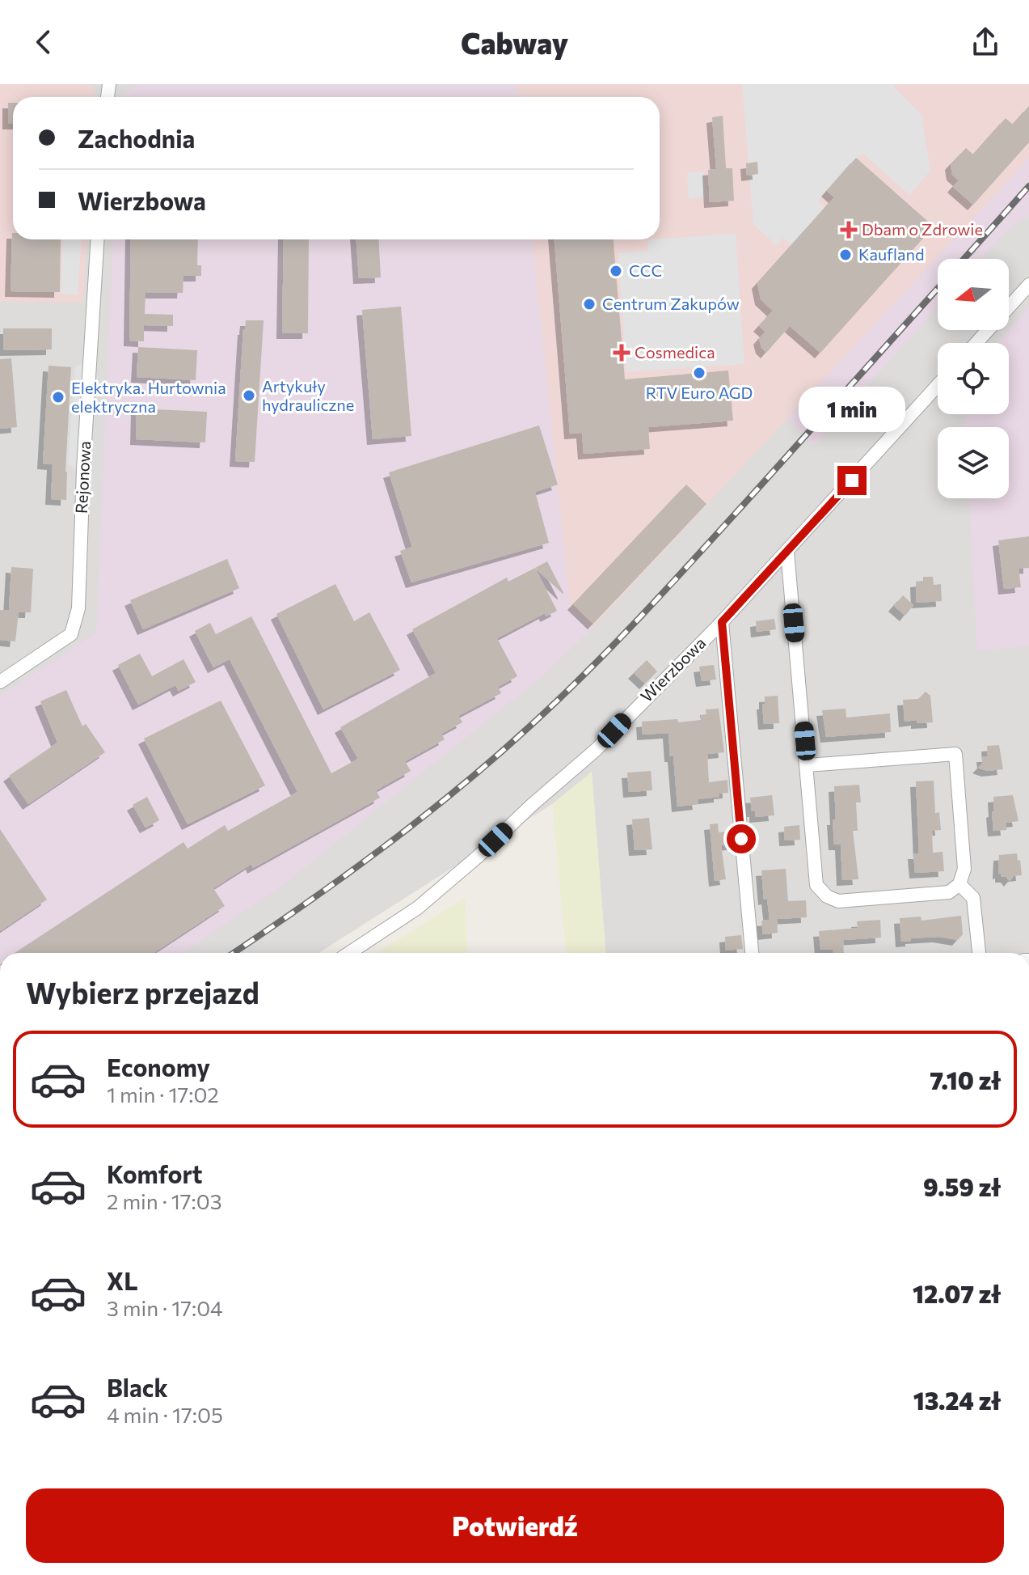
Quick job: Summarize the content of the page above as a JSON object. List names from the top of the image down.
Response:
{
  "streets": {
    "street": ["Rejonowa", "Wierzbowa"]
  },
  "places": {
    "health": ["Dbam o Zdrowie", "Cosmedica"],
    "other": [
      "Kaufland",
      "CCC",
      "Centrum Zakupów",
      "RTV Euro AGD",
      "Artykuły hydrauliczne",
      "Elektryka. Hurtownia elektryczna"
    ]
  },
  "north": "left",
  "page": {
    "header": "Cabway",
    "banner": ["Zachodnia", "Wierzbowa"],
    "bubble": "1 min",
    "heading": "Wybierz przejazd",
    "list": [
      {
        "name": "Economy",
        "note": "1 min · 17:02",
        "value": "7.10 zł"
      },
      {
        "name": "Komfort",
        "note": "2 min · 17:03",
        "value": "9.59 zł"
      },
      {
        "name": "XL",
        "note": "3 min · 17:04",
        "value": "12.07 zł"
      },
      {
        "name": "Black",
        "note": "4 min · 17:05",
        "value": "13.24 zł"
      }
    ],
    "buttons": "Potwierdź"
  }
}
